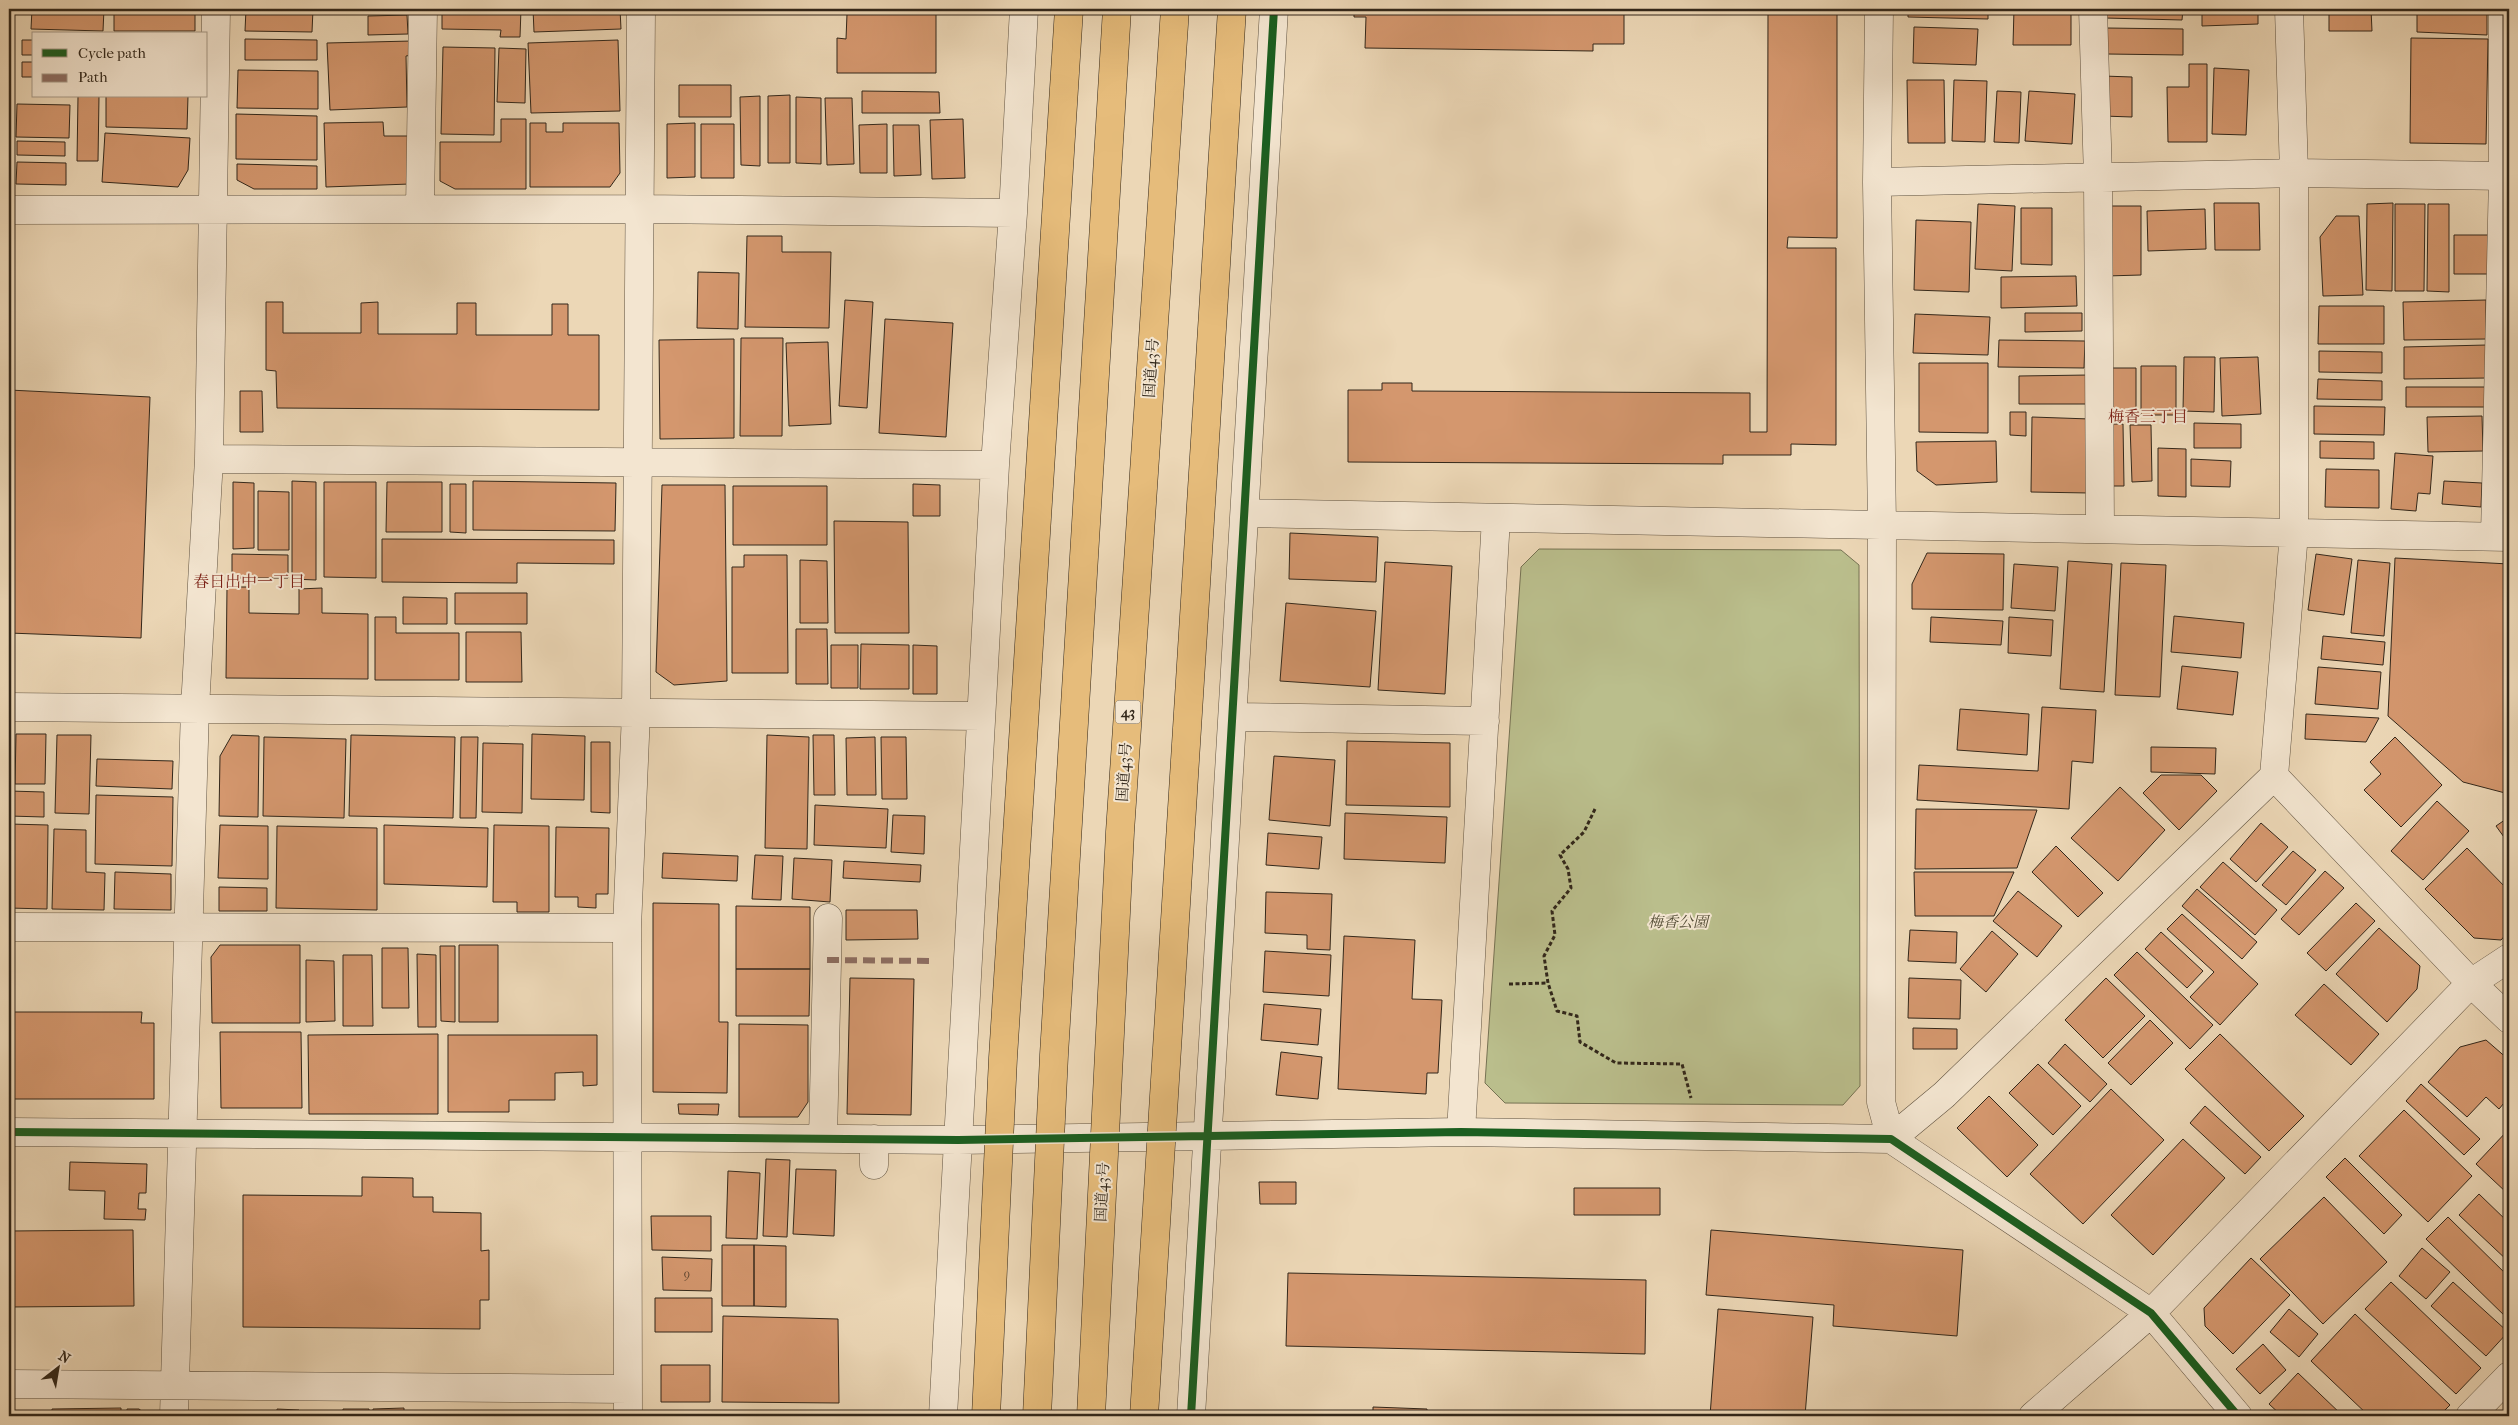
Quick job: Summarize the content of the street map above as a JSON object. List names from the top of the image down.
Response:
{
  "streets": {
    "highway": ["国道43号", "43"]
  },
  "districts": ["梅香三丁目", "春日出中一丁目"],
  "parks": ["梅香公園"],
  "house_numbers": ["9"],
  "legend": ["Cycle path", "Path"],
  "north": "top right"
}
